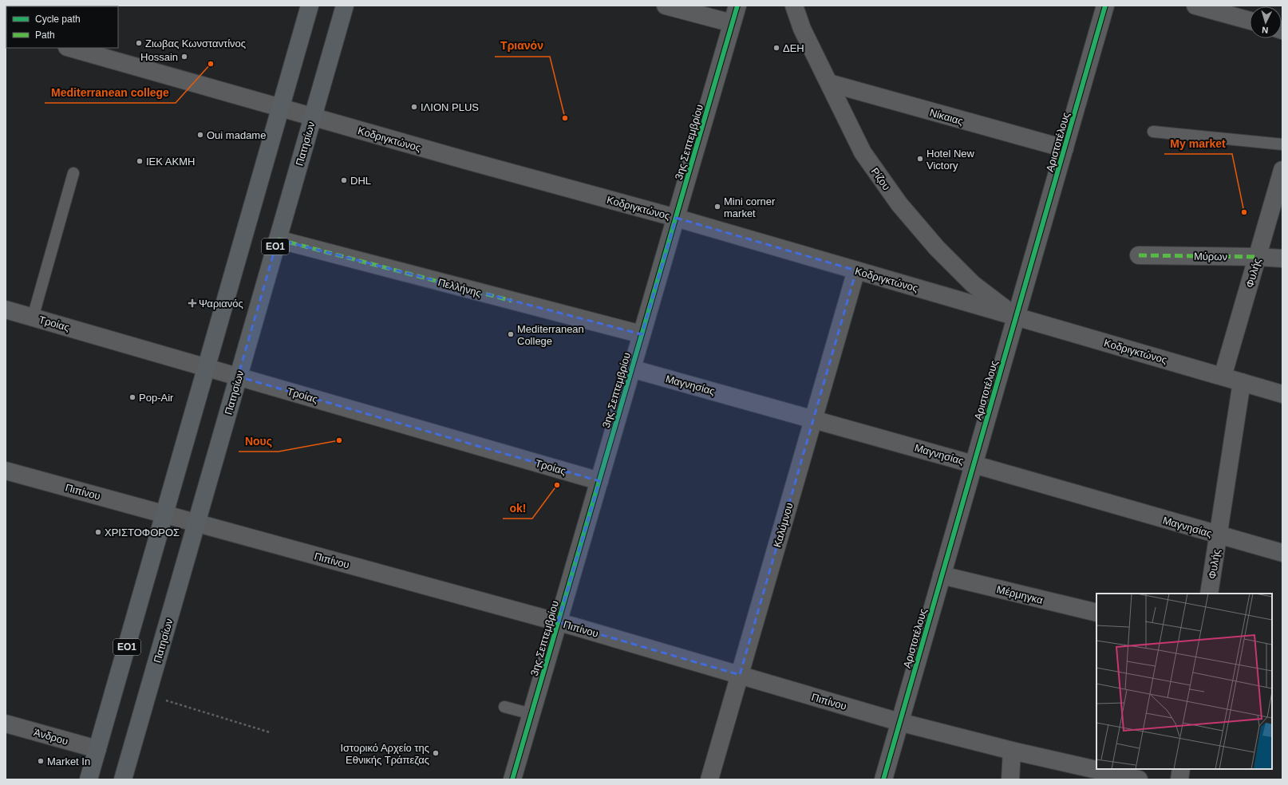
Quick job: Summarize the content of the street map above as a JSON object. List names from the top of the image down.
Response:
{
  "streets": {
    "main road": ["Πατησίων", "ΕΟ1"],
    "street": [
      "Νίκαιας",
      "Κοδριγκτώνος",
      "3ης Σεπτεμβρίου",
      "Αριστοτέλους",
      "Ρίζου",
      "Μύρων",
      "Φυλής",
      "Πελλήνης",
      "Τροίας",
      "Μαγνησίας",
      "Πιπίνου",
      "Καλύμνου",
      "Μέρμηγκα",
      "Άνδρου"
    ]
  },
  "crossings": [
    ["Νίκαιας", "Αριστοτέλους"],
    ["Νίκαιας", "Ρίζου"],
    ["Κοδριγκτώνος", "3ης Σεπτεμβρίου"],
    ["Κοδριγκτώνος", "Αριστοτέλους"],
    ["Κοδριγκτώνος", "Πατησίων"],
    ["Κοδριγκτώνος", "Ρίζου"],
    ["Κοδριγκτώνος", "ΕΟ1"],
    ["Κοδριγκτώνος", "Φυλής"],
    ["Κοδριγκτώνος", "Καλύμνου"],
    ["3ης Σεπτεμβρίου", "Πελλήνης"],
    ["3ης Σεπτεμβρίου", "Τροίας"],
    ["3ης Σεπτεμβρίου", "Μαγνησίας"],
    ["3ης Σεπτεμβρίου", "Πιπίνου"],
    ["Αριστοτέλους", "Ρίζου"],
    ["Αριστοτέλους", "Μαγνησίας"],
    ["Αριστοτέλους", "Πιπίνου"],
    ["Αριστοτέλους", "Μέρμηγκα"],
    ["Πατησίων", "Πελλήνης"],
    ["Πατησίων", "Τροίας"],
    ["Πατησίων", "Πιπίνου"],
    ["ΕΟ1", "Τροίας"],
    ["ΕΟ1", "Πιπίνου"],
    ["ΕΟ1", "Άνδρου"],
    ["Μύρων", "Φυλής"],
    ["Φυλής", "Μαγνησίας"],
    ["Μαγνησίας", "Καλύμνου"],
    ["Πιπίνου", "Καλύμνου"]
  ],
  "places": {
    "other": [
      "Ζιωβας Κωνσταντίνος",
      "ΔΕΗ",
      "Hossain",
      "Mediterranean college",
      "ΙΛΙΟΝ PLUS",
      "Τριανόν",
      "Oui madame",
      "Hotel New Victory",
      "ΙΕΚ ΑΚΜΗ",
      "DHL",
      "Mini corner market",
      "My market",
      "Mediterranean College",
      "Pop-Air",
      "Νους",
      "ok!",
      "ΧΡΙΣΤΟΦΟΡΟΣ",
      "Ιστορικό Αρχείο της Εθνικής Τράπεζας",
      "Market In"
    ],
    "health": ["Ψαριανός"]
  },
  "legend": ["Cycle path", "Path"],
  "north": "bottom"
}
